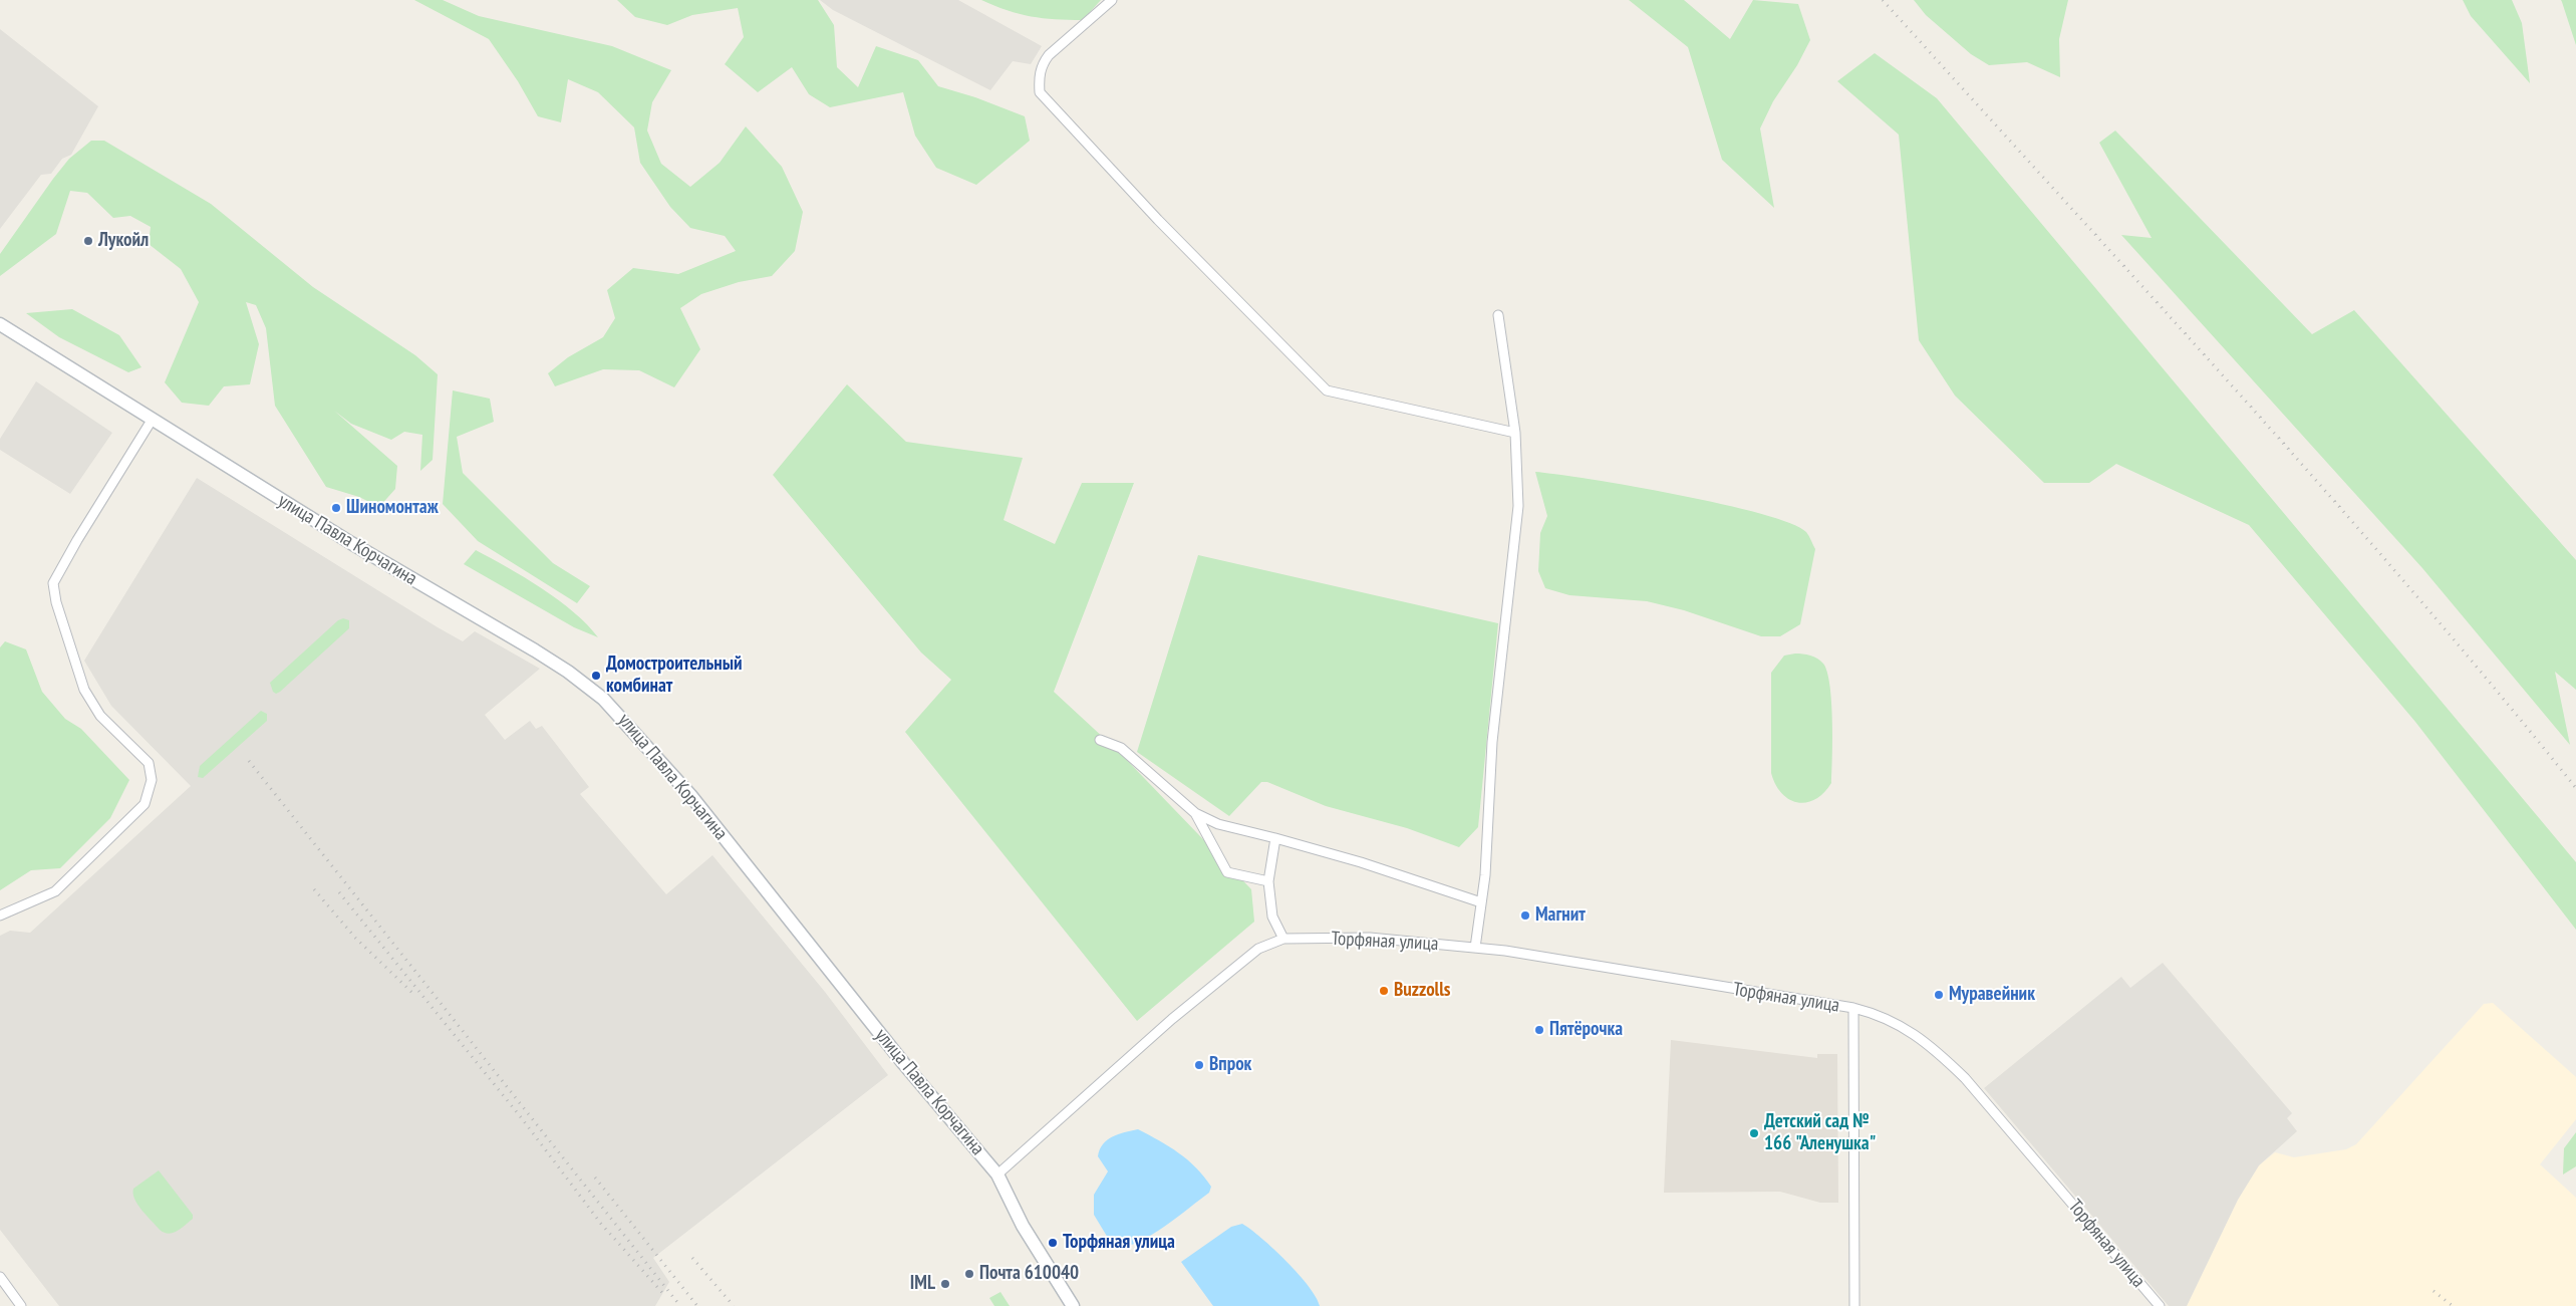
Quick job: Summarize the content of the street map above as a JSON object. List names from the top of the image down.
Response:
{
  "streets": {
    "main road": ["улица Павла Корчагина"],
    "street": ["Торфяная улица"]
  },
  "crossings": [
    ["улица Павла Корчагина", "Торфяная улица"]
  ],
  "places": [
    "Лукойл",
    "Шиномонтаж",
    "Домостроительный комбинат",
    "Магнит",
    "Buzzolls",
    "Муравейник",
    "Пятёрочка",
    "Впрок",
    "Детский сад № 166 \"Аленушка\"",
    "Торфяная улица",
    "Почта 610040",
    "IML"
  ]
}
